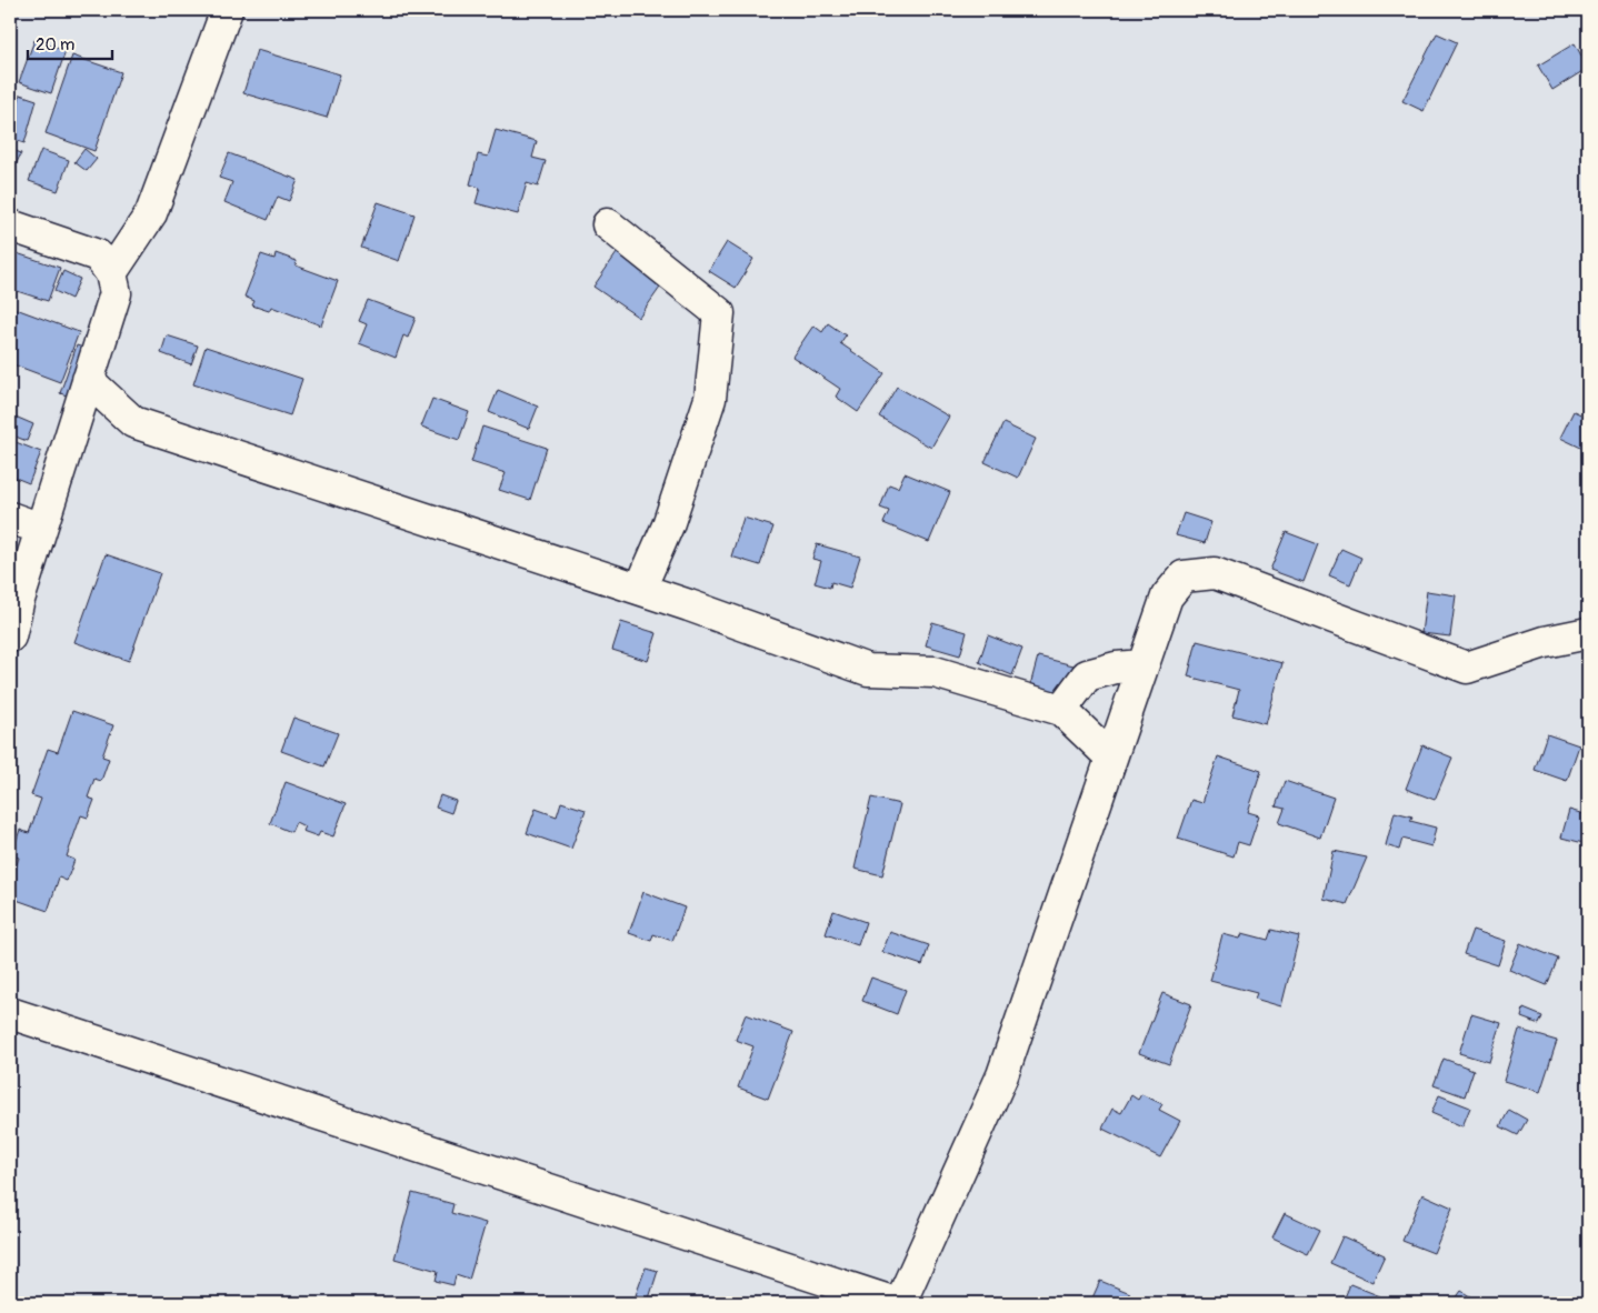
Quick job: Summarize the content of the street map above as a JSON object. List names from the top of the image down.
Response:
{
  "scale_bar": "20 m"
}
